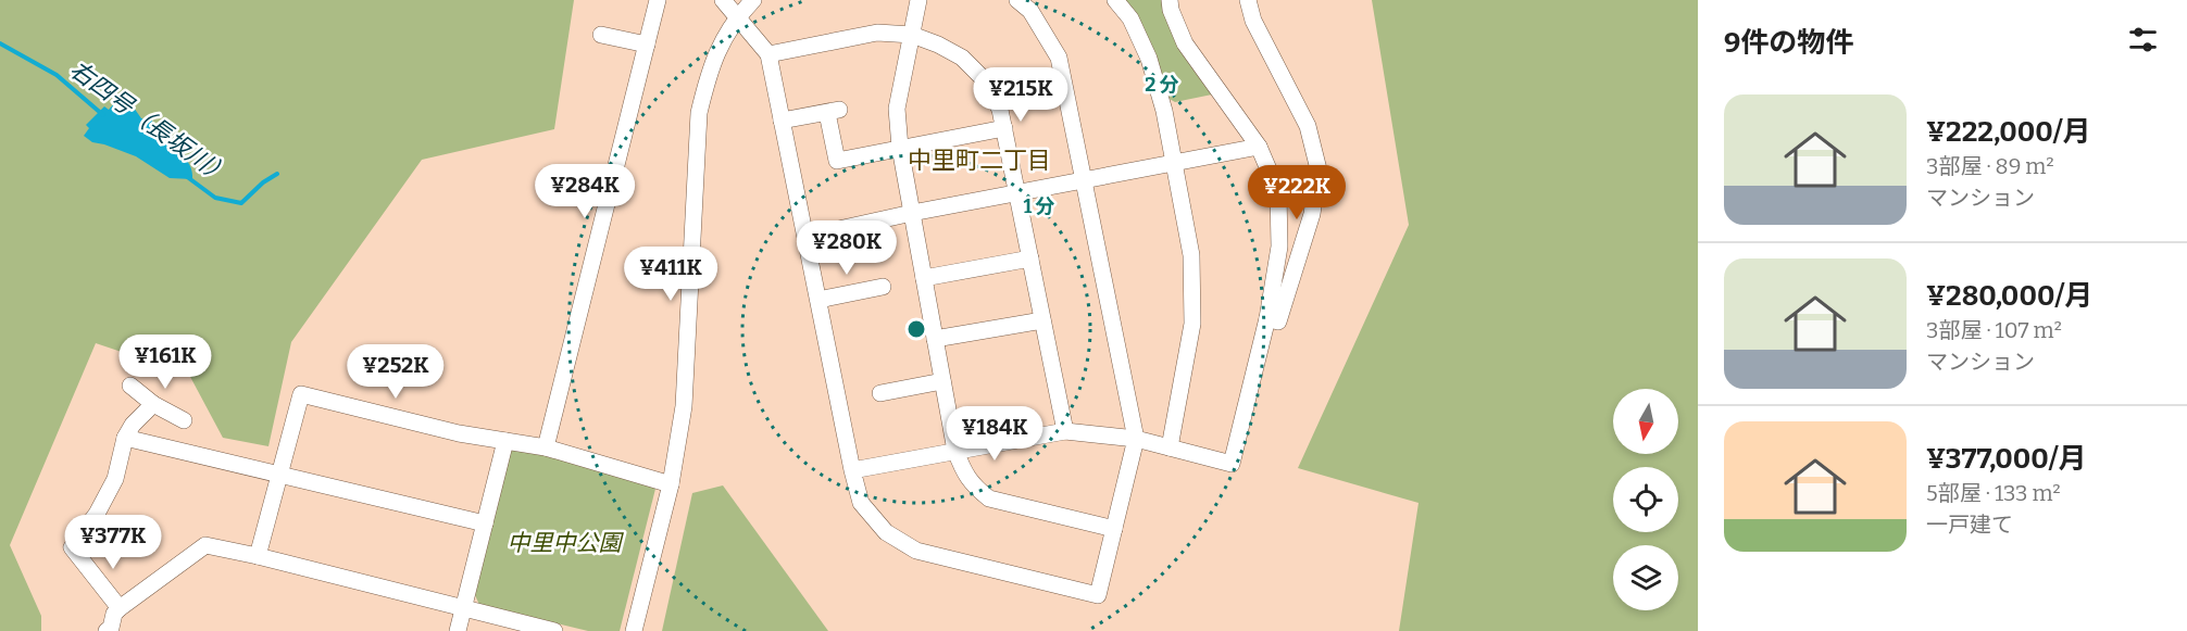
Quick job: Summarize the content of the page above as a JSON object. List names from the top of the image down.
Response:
{
  "districts": ["中里町二丁目"],
  "water": ["右四号（長坂川）"],
  "parks": ["中里中公園"],
  "north": "bottom",
  "page": {
    "heading": "9件の物件",
    "price": [
      "¥215K",
      "¥284K",
      "¥222K",
      "¥280K",
      "¥411K",
      "¥161K",
      "¥252K",
      "¥184K",
      "¥377K"
    ],
    "list": [
      {
        "name": "¥222,000/月",
        "note": "3部屋 · 89 m² · マンション"
      },
      {
        "name": "¥280,000/月",
        "note": "3部屋 · 107 m² · マンション"
      },
      {
        "name": "¥377,000/月",
        "note": "5部屋 · 133 m² · 一戸建て"
      }
    ]
  },
  "rings": ["2 分", "1 分"]
}
